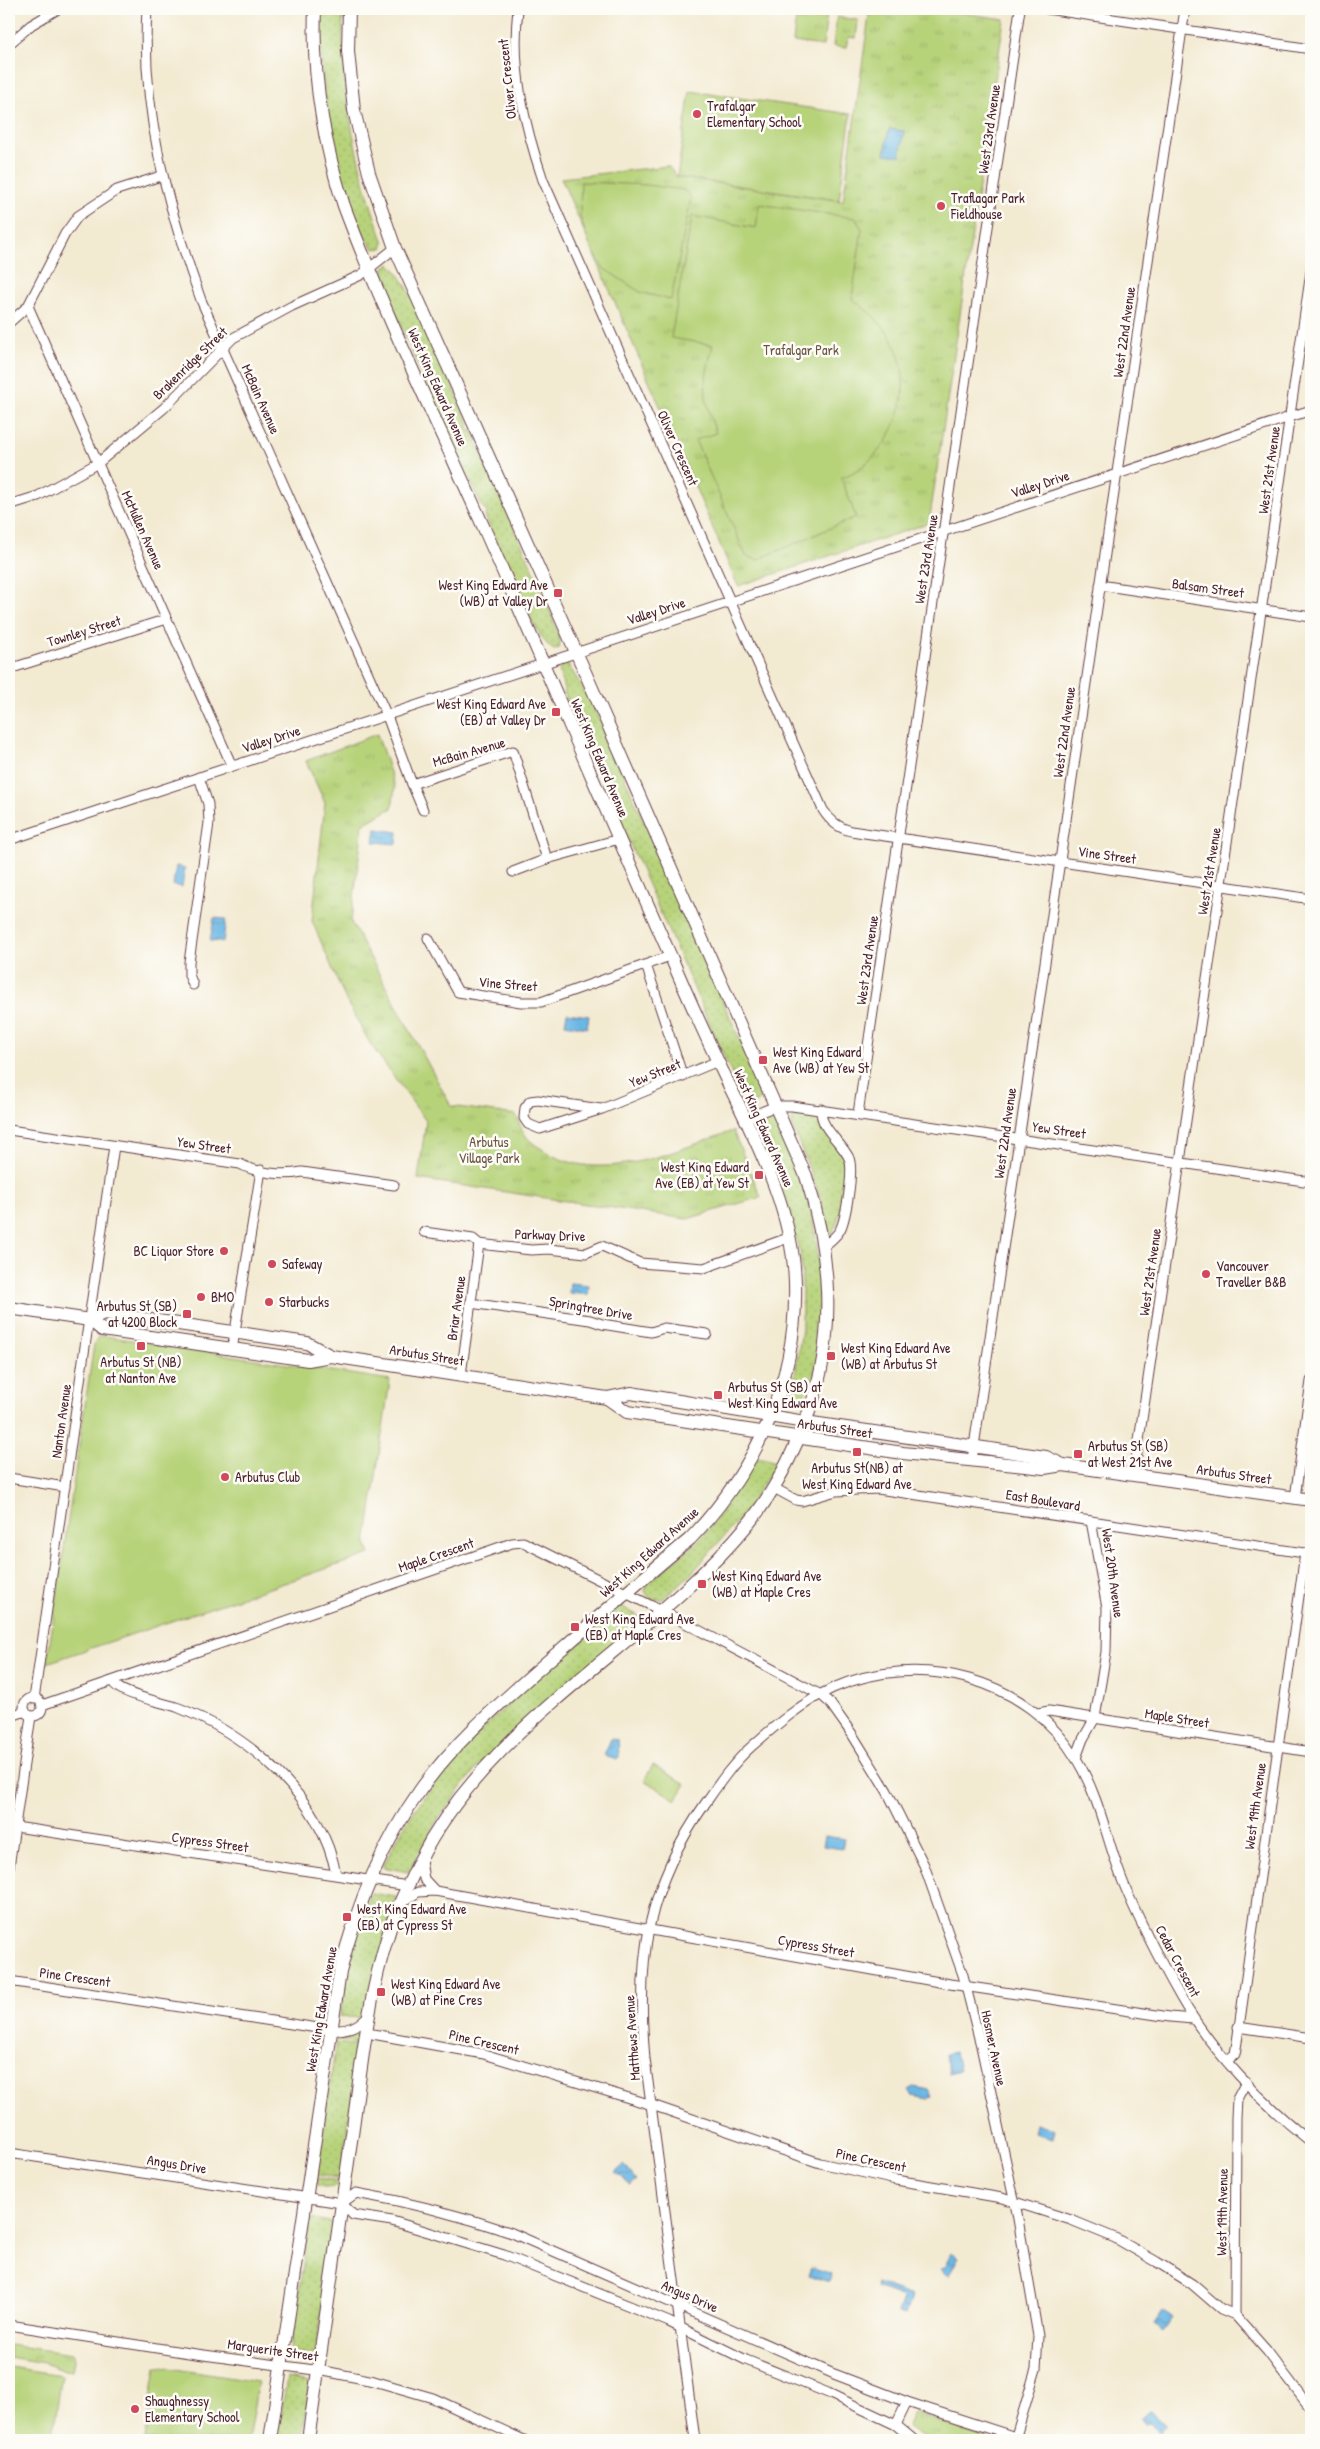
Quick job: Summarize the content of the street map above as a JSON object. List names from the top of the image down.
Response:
{
  "streets": {
    "main road": ["West King Edward Avenue", "Arbutus Street"],
    "street": [
      "Oliver Crescent",
      "West 23rd Avenue",
      "West 22nd Avenue",
      "Brakenridge Street",
      "McBain Avenue",
      "West 21st Avenue",
      "Valley Drive",
      "McMullen Avenue",
      "Balsam Street",
      "Townley Street",
      "Vine Street",
      "Yew Street",
      "Parkway Drive",
      "Briar Avenue",
      "Springtree Drive",
      "Nanton Avenue",
      "East Boulevard",
      "Maple Crescent",
      "West 20th Avenue",
      "Maple Street",
      "West 19th Avenue",
      "Cypress Street",
      "Cedar Crescent",
      "Pine Crescent",
      "Matthews Avenue",
      "Hosmer Avenue",
      "Angus Drive",
      "Marguerite Street"
    ]
  },
  "crossings": [
    ["Oliver Crescent", "West 23rd Avenue"],
    ["Oliver Crescent", "Valley Drive"],
    ["Oliver Crescent", "Vine Street"],
    ["West 23rd Avenue", "Valley Drive"],
    ["West 23rd Avenue", "Vine Street"],
    ["West 23rd Avenue", "Yew Street"],
    ["West 22nd Avenue", "Valley Drive"],
    ["West 22nd Avenue", "Balsam Street"],
    ["West 22nd Avenue", "Vine Street"],
    ["West 22nd Avenue", "Yew Street"],
    ["West 22nd Avenue", "Arbutus Street"],
    ["Brakenridge Street", "West King Edward Avenue"],
    ["Brakenridge Street", "McBain Avenue"],
    ["Brakenridge Street", "McMullen Avenue"],
    ["West King Edward Avenue", "Valley Drive"],
    ["West King Edward Avenue", "Vine Street"],
    ["West King Edward Avenue", "Yew Street"],
    ["West King Edward Avenue", "Parkway Drive"],
    ["West King Edward Avenue", "Arbutus Street"],
    ["West King Edward Avenue", "East Boulevard"],
    ["West King Edward Avenue", "Maple Crescent"],
    ["West King Edward Avenue", "Cypress Street"],
    ["West King Edward Avenue", "Pine Crescent"],
    ["West King Edward Avenue", "Angus Drive"],
    ["West King Edward Avenue", "Marguerite Street"],
    ["McBain Avenue", "Valley Drive"],
    ["West 21st Avenue", "Valley Drive"],
    ["West 21st Avenue", "Balsam Street"],
    ["West 21st Avenue", "Vine Street"],
    ["West 21st Avenue", "Yew Street"],
    ["West 21st Avenue", "Arbutus Street"],
    ["Valley Drive", "McMullen Avenue"],
    ["McMullen Avenue", "Townley Street"],
    ["Yew Street", "Nanton Avenue"],
    ["Parkway Drive", "Briar Avenue"],
    ["Briar Avenue", "Springtree Drive"],
    ["Briar Avenue", "Arbutus Street"],
    ["Arbutus Street", "Nanton Avenue"],
    ["East Boulevard", "West 20th Avenue"],
    ["East Boulevard", "West 19th Avenue"],
    ["Maple Crescent", "Cedar Crescent"],
    ["Maple Crescent", "Matthews Avenue"],
    ["Maple Crescent", "Hosmer Avenue"],
    ["West 20th Avenue", "Maple Street"],
    ["Maple Street", "West 19th Avenue"],
    ["Maple Street", "Cedar Crescent"],
    ["West 19th Avenue", "Cedar Crescent"],
    ["West 19th Avenue", "Pine Crescent"],
    ["Cypress Street", "Cedar Crescent"],
    ["Cypress Street", "Matthews Avenue"],
    ["Cypress Street", "Hosmer Avenue"],
    ["Cedar Crescent", "Matthews Avenue"],
    ["Cedar Crescent", "Hosmer Avenue"],
    ["Pine Crescent", "Matthews Avenue"],
    ["Pine Crescent", "Hosmer Avenue"],
    ["Matthews Avenue", "Hosmer Avenue"],
    ["Matthews Avenue", "Angus Drive"],
    ["Hosmer Avenue", "Angus Drive"]
  ],
  "parks": ["Trafalgar Park", "Arbutus Village Park"],
  "places": {
    "other": [
      "Trafalgar Elementary School",
      "Traflagar Park Fieldhouse",
      "BC Liquor Store",
      "Safeway",
      "Vancouver Traveller B&B",
      "BMO",
      "Starbucks",
      "Arbutus Club",
      "Shaughnessy Elementary School"
    ],
    "transit": [
      "West King Edward Ave (WB) at Valley Dr",
      "West King Edward Ave (EB) at Valley Dr",
      "West King Edward Ave (WB) at Yew St",
      "West King Edward Ave (EB) at Yew St",
      "Arbutus St (SB) at 4200 Block",
      "Arbutus St (NB) at Nanton Ave",
      "West King Edward Ave (WB) at Arbutus St",
      "Arbutus St (SB) at West King Edward Ave",
      "Arbutus St(NB) at West King Edward Ave",
      "Arbutus St (SB) at West 21st Ave",
      "West King Edward Ave (WB) at Maple Cres",
      "West King Edward Ave (EB) at Maple Cres",
      "West King Edward Ave (EB) at Cypress St",
      "West King Edward Ave (WB) at Pine Cres"
    ]
  }
}
